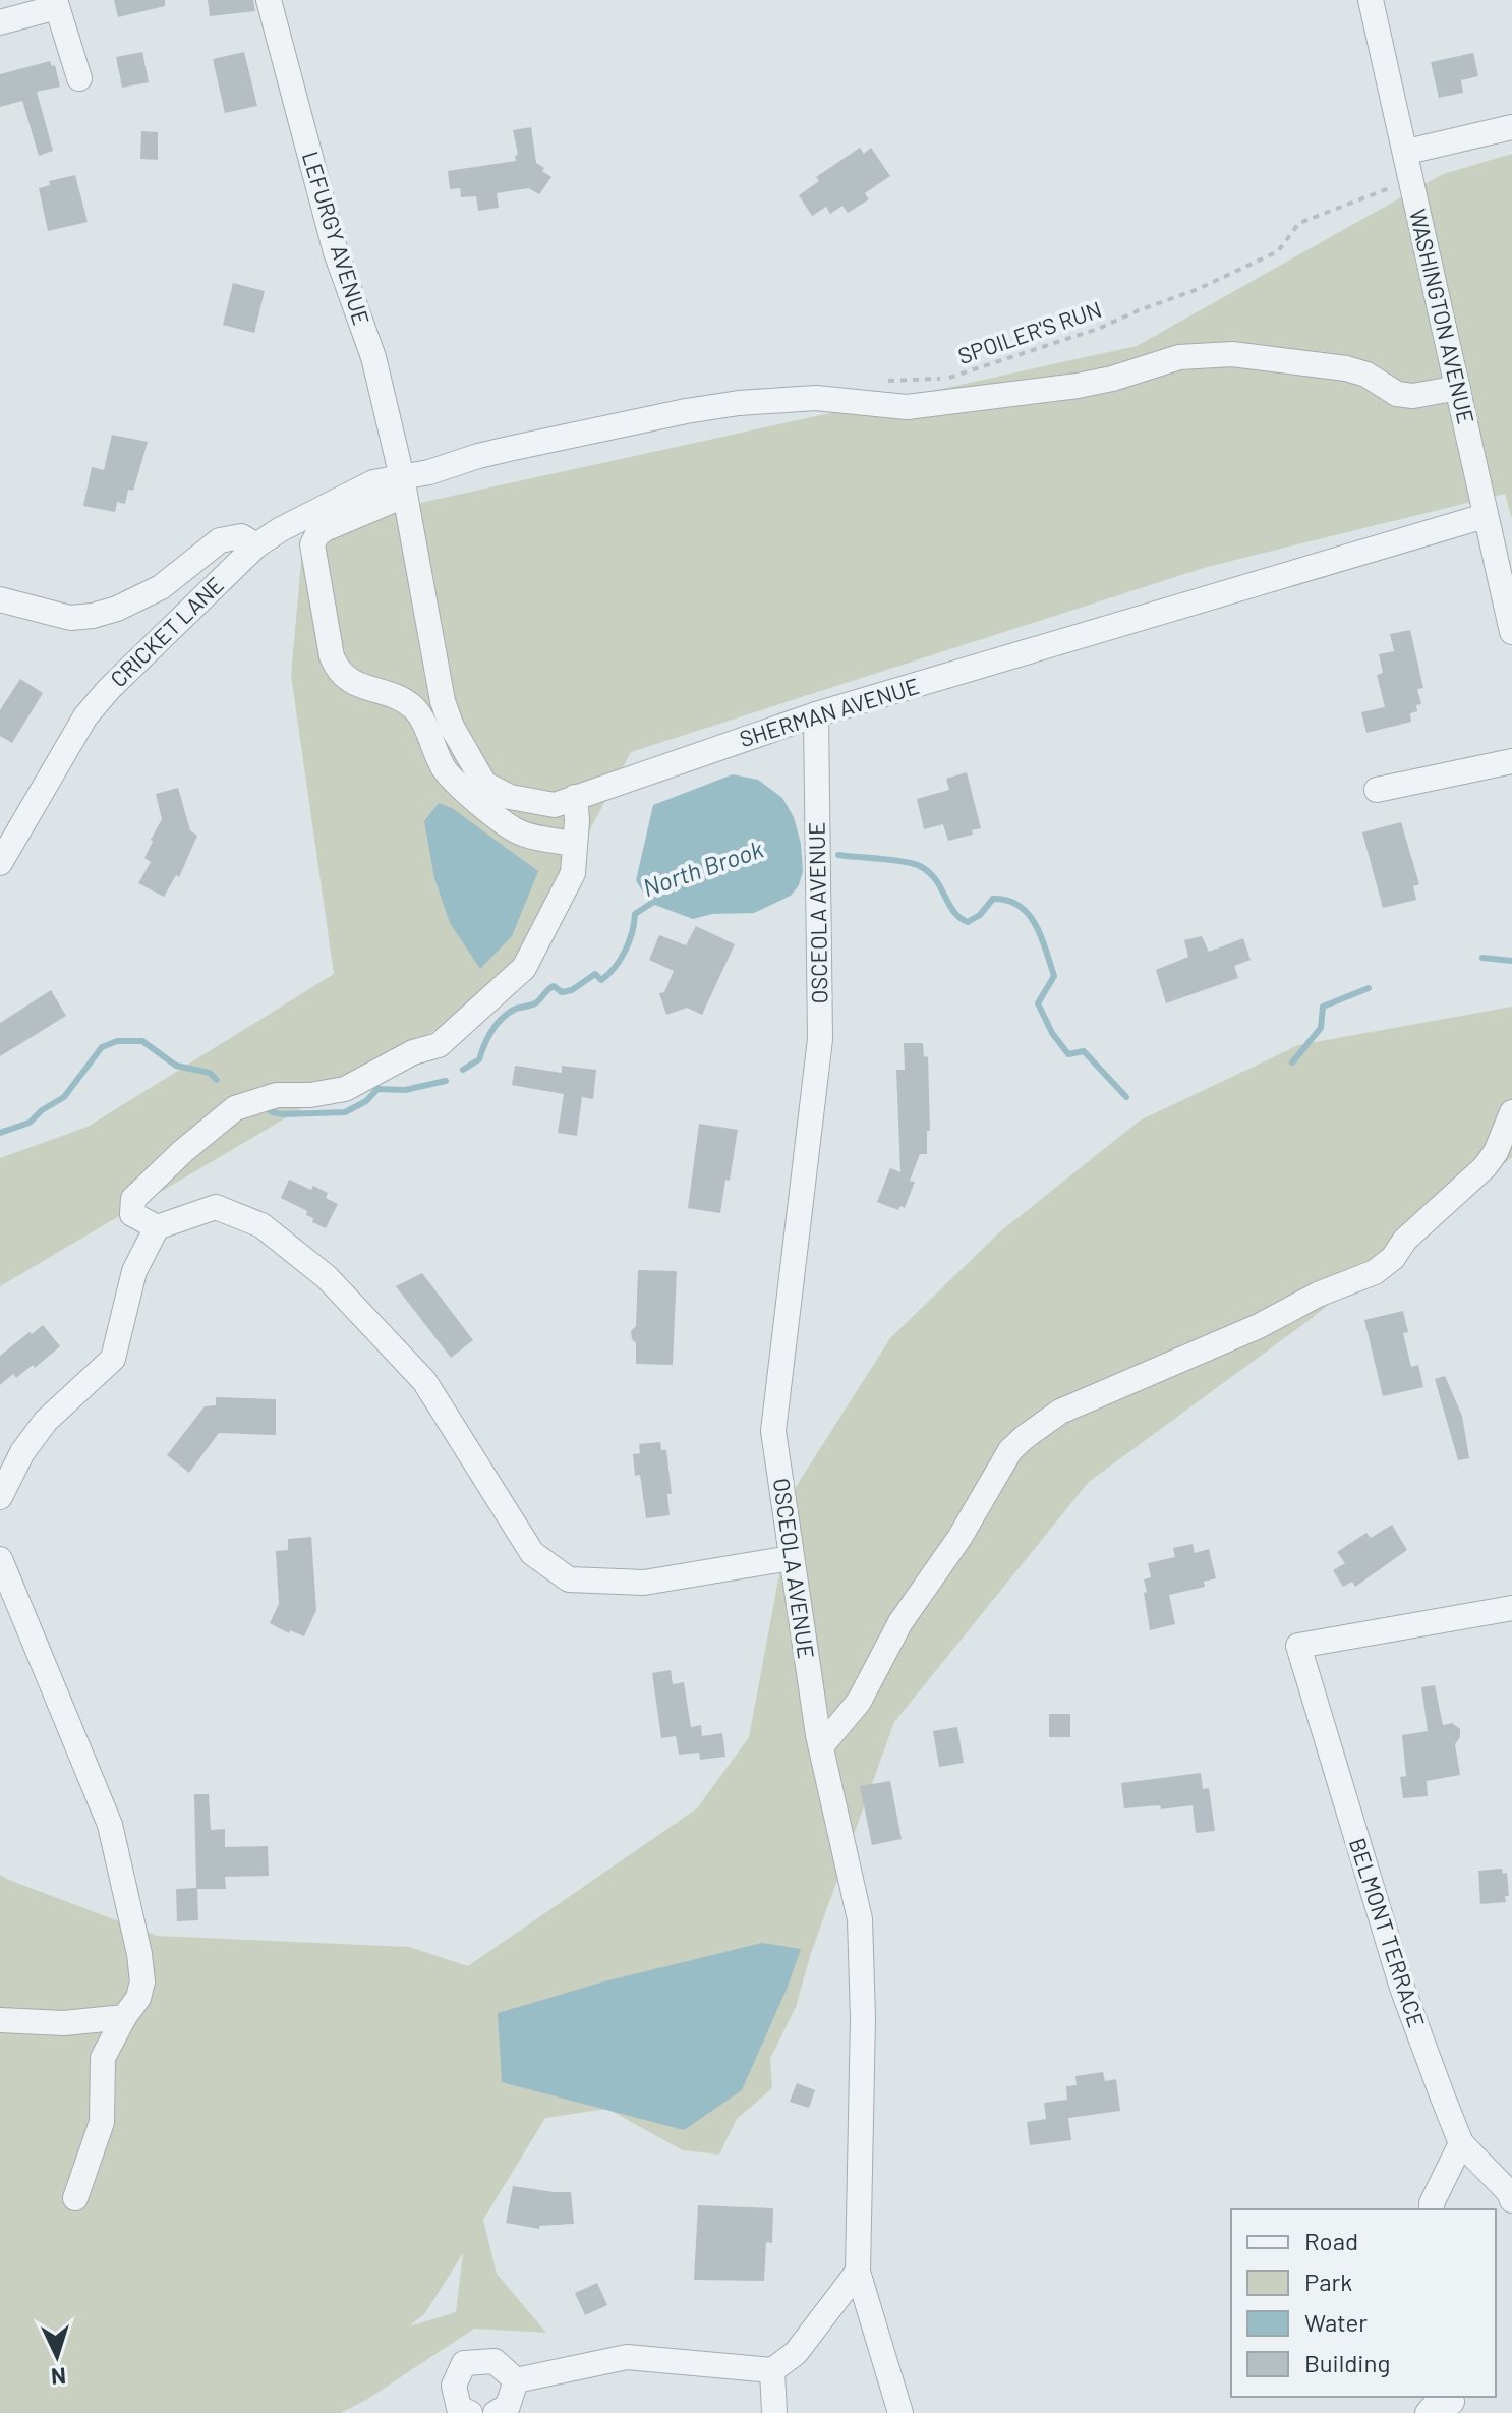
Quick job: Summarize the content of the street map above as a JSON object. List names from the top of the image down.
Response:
{
  "streets": {
    "street": [
      "LEFURGY AVENUE",
      "WASHINGTON AVENUE",
      "CRICKET LANE",
      "SHERMAN AVENUE",
      "OSCEOLA AVENUE",
      "BELMONT TERRACE"
    ],
    "path": ["SPOILER'S RUN"]
  },
  "crossings": [
    ["LEFURGY AVENUE", "CRICKET LANE"],
    ["LEFURGY AVENUE", "SHERMAN AVENUE"],
    ["WASHINGTON AVENUE", "SPOILER'S RUN"],
    ["WASHINGTON AVENUE", "SHERMAN AVENUE"],
    ["CRICKET LANE", "SHERMAN AVENUE"],
    ["SHERMAN AVENUE", "OSCEOLA AVENUE"]
  ],
  "water": ["North Brook"],
  "legend": [
    "Road",
    "Park",
    "Water",
    "Building"
  ],
  "north": "bottom"
}
